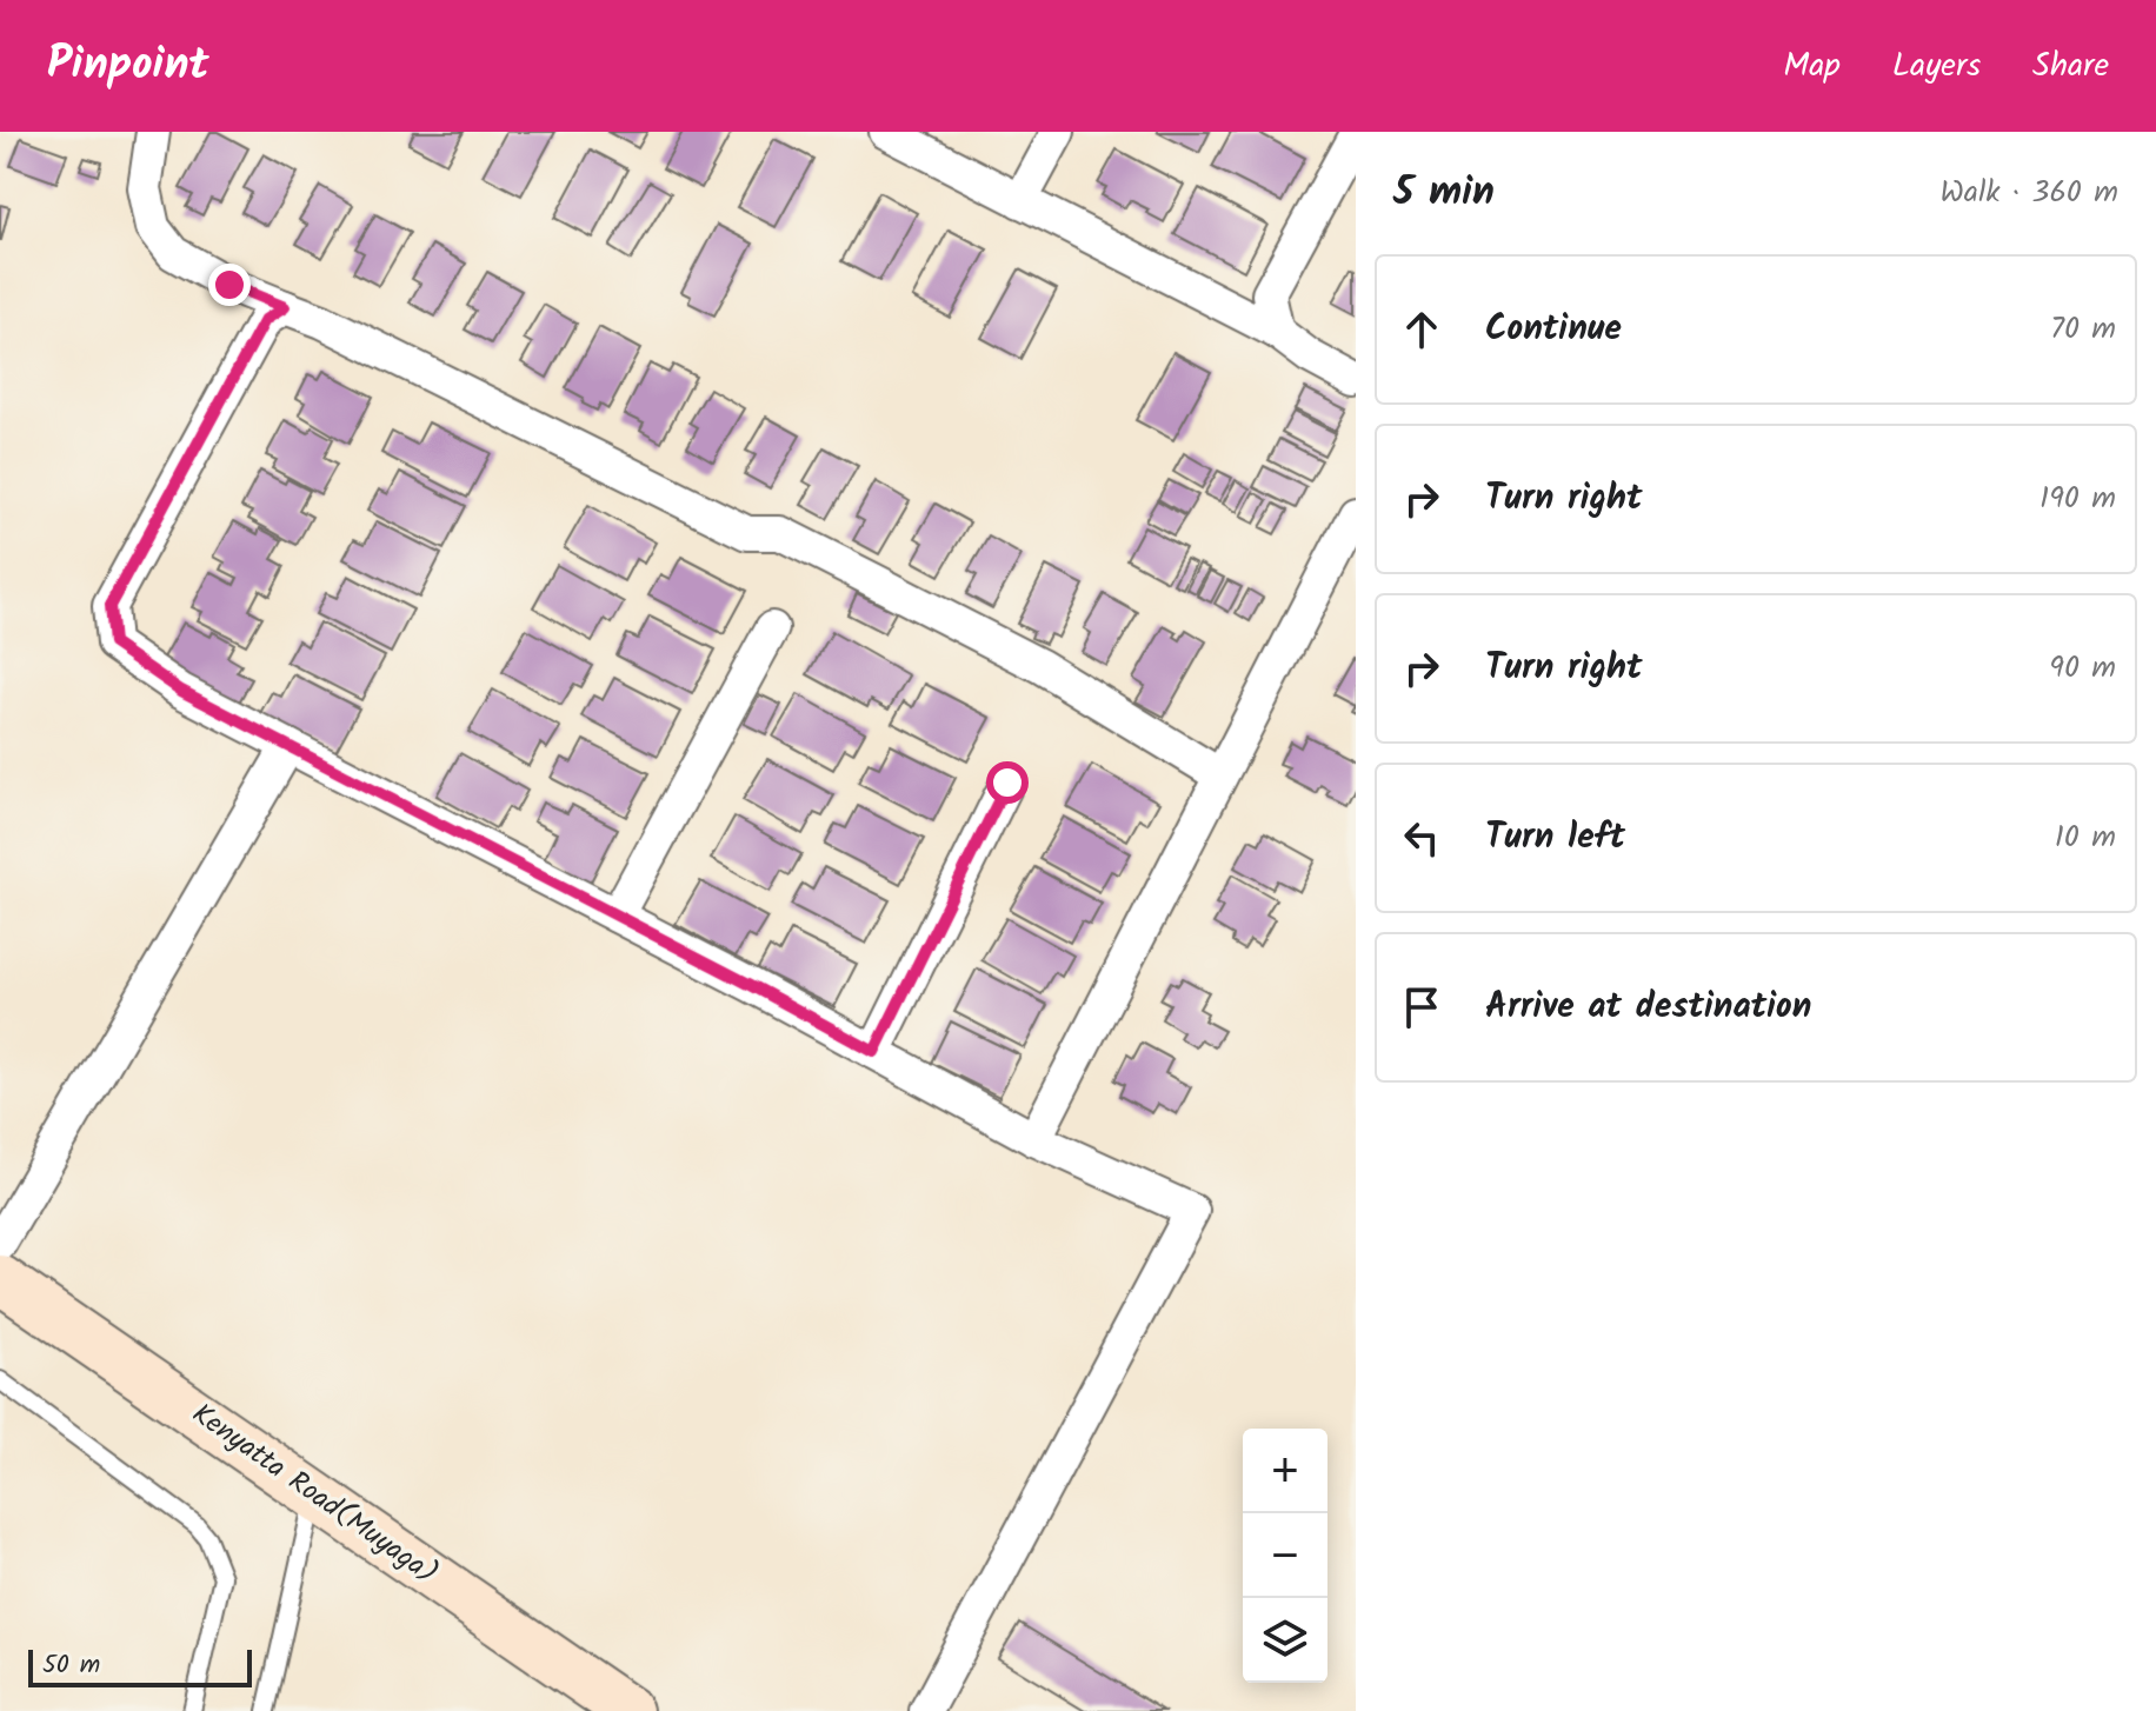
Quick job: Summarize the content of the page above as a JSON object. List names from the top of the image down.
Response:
{
  "streets": {
    "main road": ["Kenyatta Road(Muyaga)"]
  },
  "scale_bar": "50 m",
  "page": {
    "header": "Pinpoint",
    "nav": ["Map", "Layers", "Share"],
    "heading": ["5 min", "Walk · 360 m"],
    "list": [
      ["Continue", "70 m"],
      ["Turn right", "190 m"],
      ["Turn right", "90 m"],
      ["Turn left", "10 m"],
      "Arrive at destination"
    ],
    "map_buttons": ["+", "−"],
    "scale": "50 m"
  }
}
